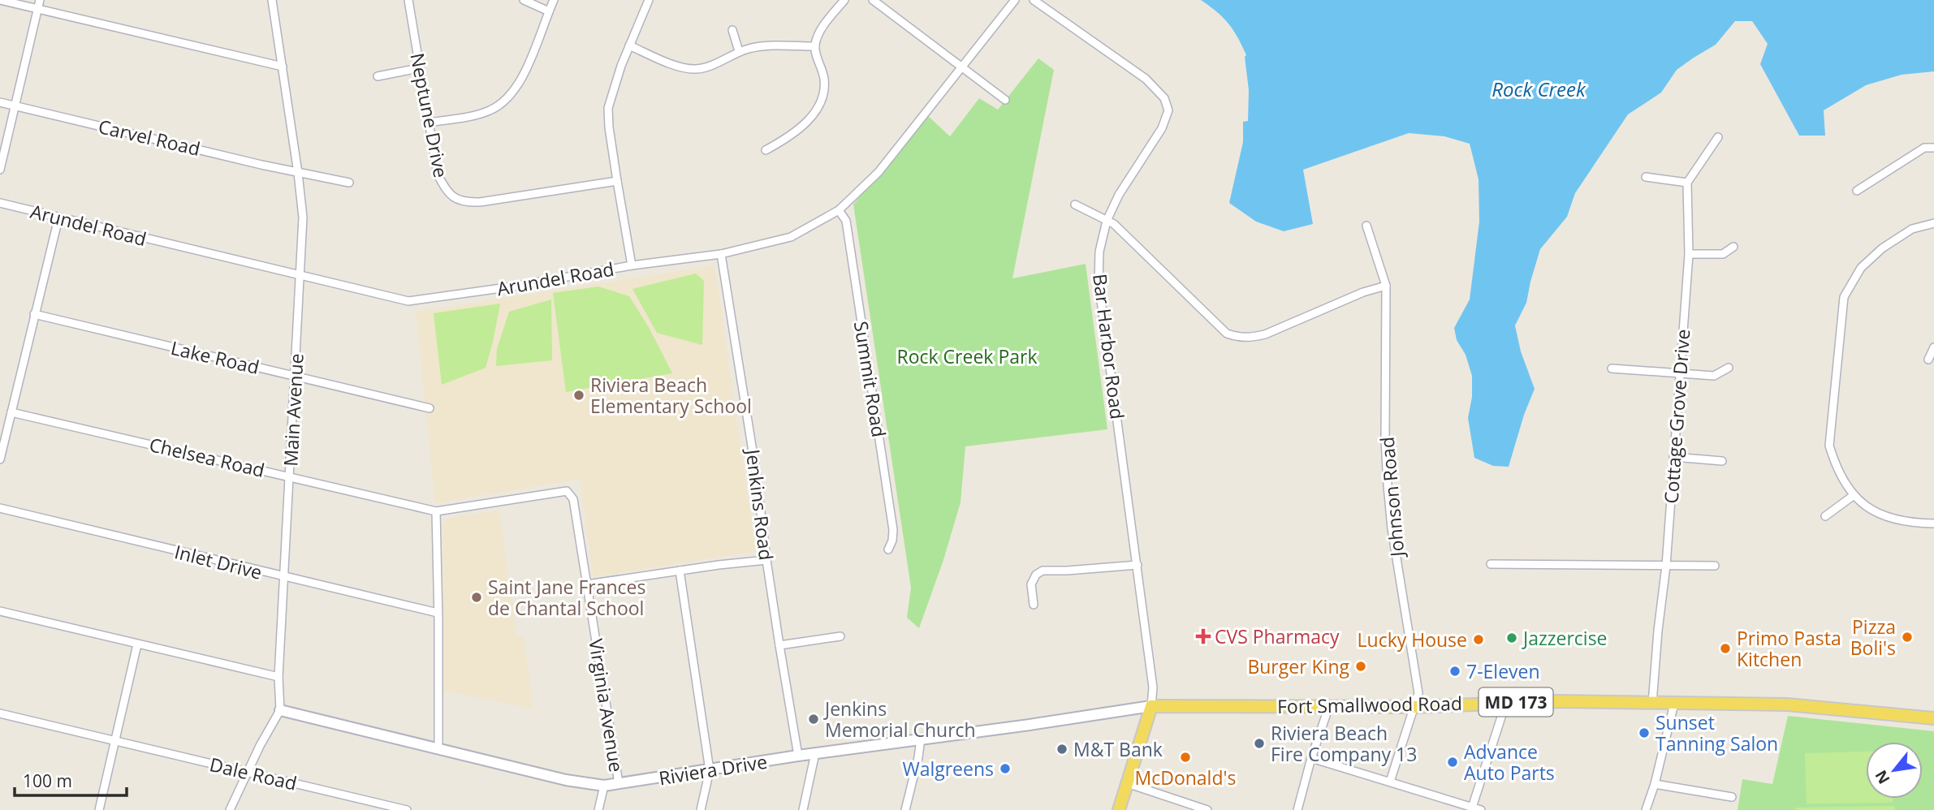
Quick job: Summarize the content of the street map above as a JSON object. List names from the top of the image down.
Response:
{
  "streets": {
    "main road": ["MD 173", "Fort Smallwood Road"],
    "street": [
      "Neptune Drive",
      "Carvel Road",
      "Arundel Road",
      "Bar Harbor Road",
      "Lake Road",
      "Summit Road",
      "Main Avenue",
      "Cottage Grove Drive",
      "Chelsea Road",
      "Johnson Road",
      "Jenkins Road",
      "Inlet Drive",
      "Virginia Avenue",
      "Riviera Drive",
      "Dale Road"
    ]
  },
  "crossings": [
    ["Carvel Road", "Main Avenue"],
    ["Arundel Road", "Summit Road"],
    ["Arundel Road", "Main Avenue"],
    ["Arundel Road", "Jenkins Road"],
    ["Bar Harbor Road", "Fort Smallwood Road"],
    ["Bar Harbor Road", "Riviera Drive"],
    ["Lake Road", "Main Avenue"],
    ["Main Avenue", "Chelsea Road"],
    ["Main Avenue", "Inlet Drive"],
    ["Main Avenue", "Riviera Drive"],
    ["Cottage Grove Drive", "Fort Smallwood Road"],
    ["Chelsea Road", "Virginia Avenue"],
    ["Johnson Road", "Fort Smallwood Road"],
    ["Jenkins Road", "Riviera Drive"],
    ["Fort Smallwood Road", "Riviera Drive"],
    ["Virginia Avenue", "Riviera Drive"]
  ],
  "water": ["Rock Creek"],
  "parks": ["Rock Creek Park"],
  "places": {
    "other": [
      "Riviera Beach Elementary School",
      "Saint Jane Frances de Chantal School",
      "Pizza Boli's",
      "Jazzercise",
      "Lucky House",
      "Primo Pasta Kitchen",
      "Burger King",
      "7-Eleven",
      "Jenkins Memorial Church",
      "Sunset Tanning Salon",
      "Riviera Beach Fire Company 13",
      "M&T Bank",
      "McDonald's",
      "Advance Auto Parts",
      "Walgreens"
    ],
    "health": ["CVS Pharmacy"]
  },
  "scale_bar": "100 m",
  "north": "bottom left"
}
